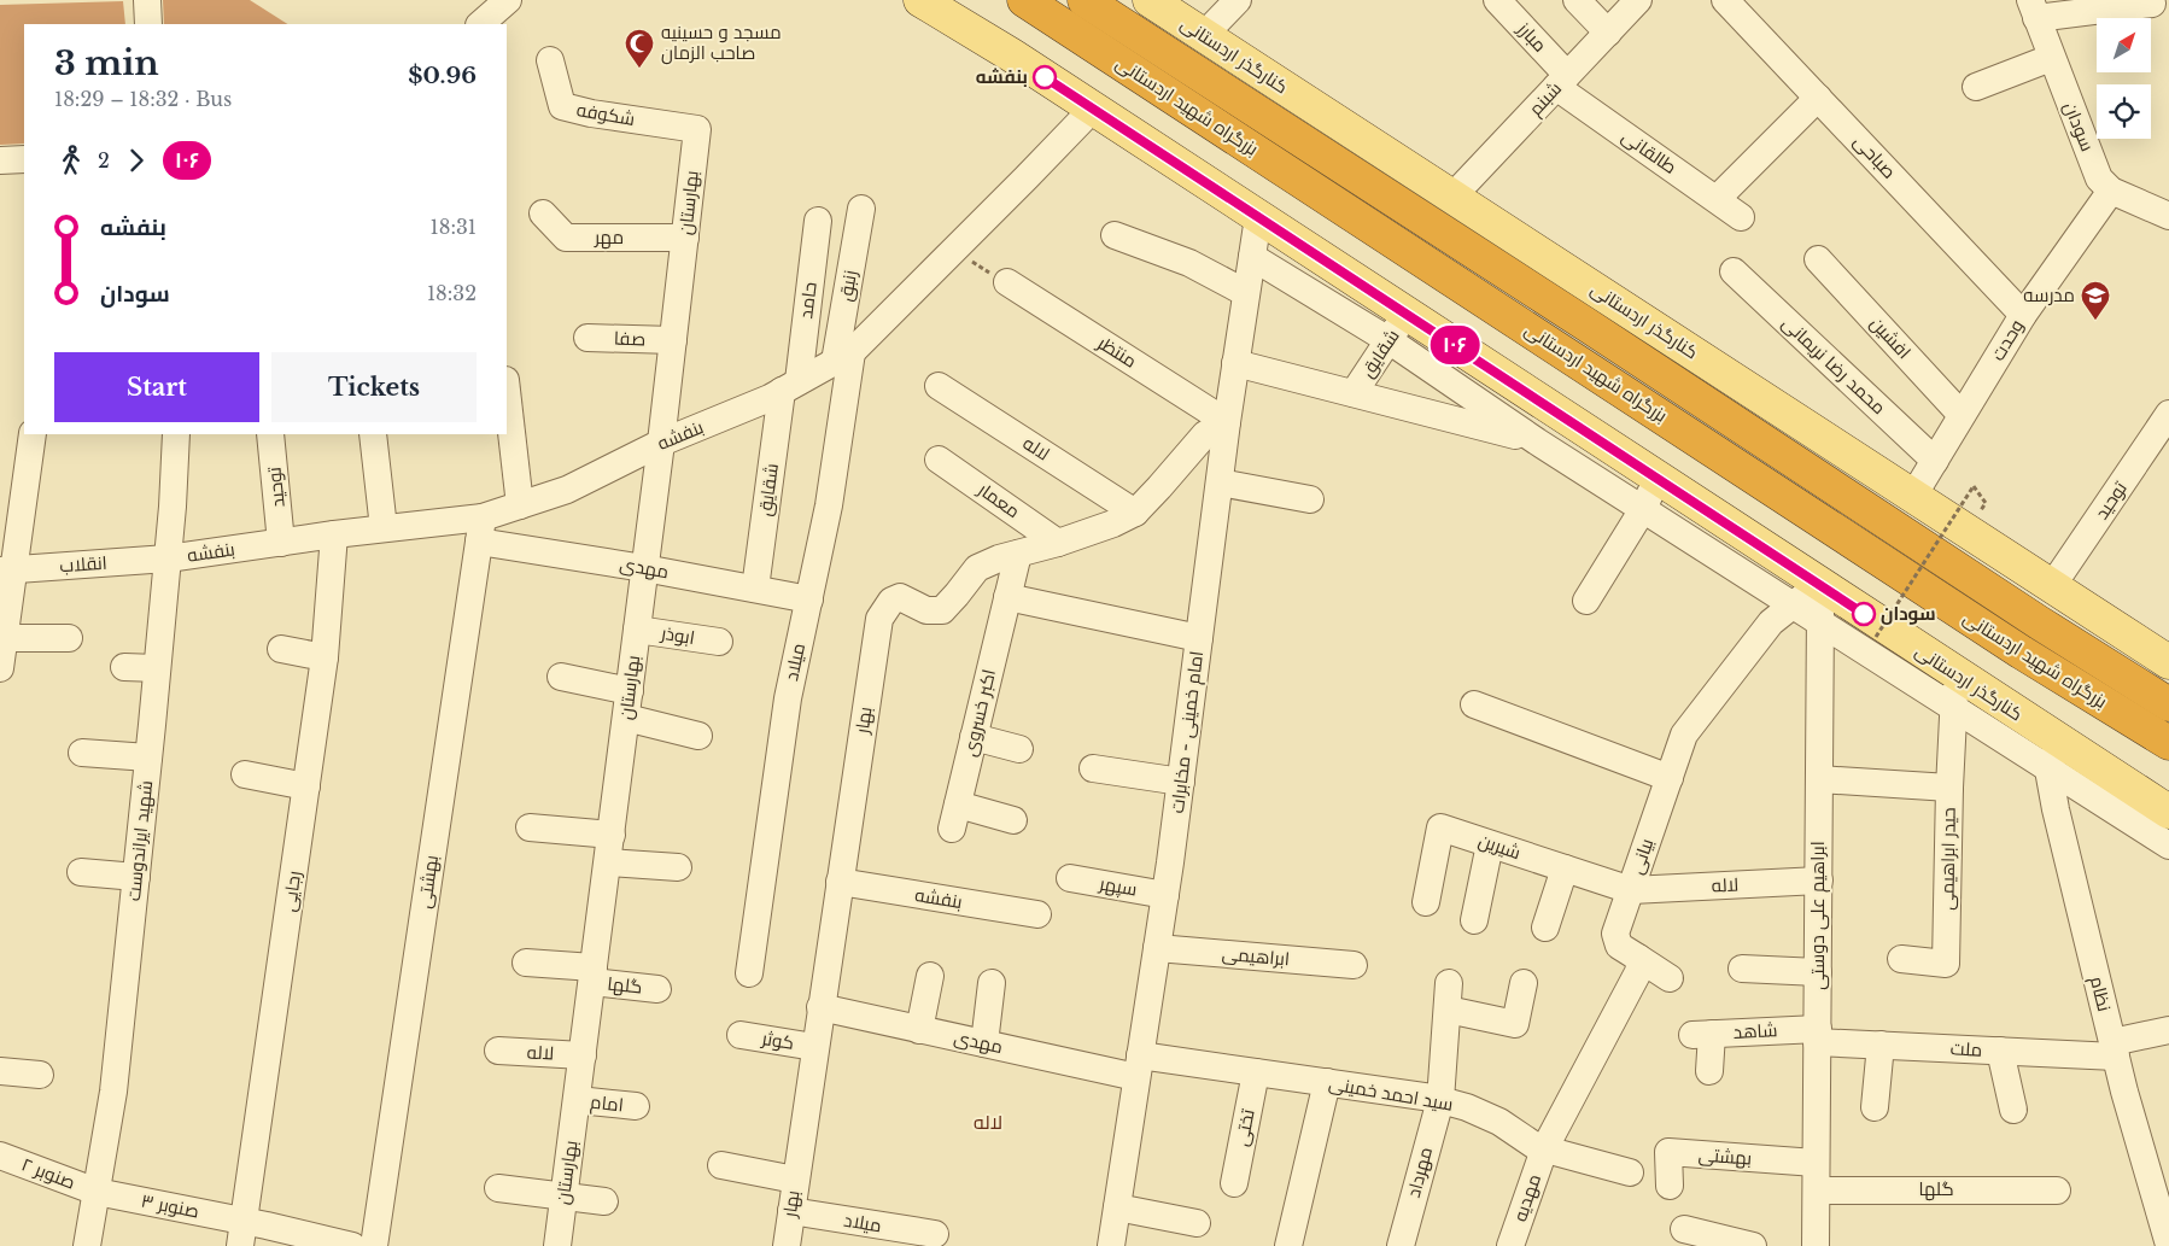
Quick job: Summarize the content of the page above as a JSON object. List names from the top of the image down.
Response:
{
  "streets": {
    "highway": ["بزرگراه شهید اردستانی"],
    "main road": ["کنارگذر اردستانی"],
    "street": [
      "مبارز",
      "شبنم",
      "شکوفه",
      "سودان",
      "طالقانی",
      "صباحی",
      "بهارستان",
      "مهر",
      "زنبق",
      "حامد",
      "افشین",
      "صفا",
      "وحدت",
      "منتظر",
      "شقایق",
      "محمد رضا نریمانی",
      "بنفشه",
      "لاله",
      "توحید",
      "معمار",
      "انقلاب",
      "مهدی",
      "ابوذر",
      "میلاد",
      "اکبر خسروی",
      "بهار",
      "امام خمینی - مخابرات",
      "شهید ایراندوست",
      "شیرین",
      "بیانی",
      "حیدر ابراهیمی",
      "بهشتی",
      "سپهر",
      "رجایی",
      "ابراهیم علی دوستی",
      "ابراهیمی",
      "گلها",
      "نظام",
      "شاهد",
      "کوثر",
      "ملت",
      "سید احمد خمینی",
      "امام",
      "تختی",
      "مهرداد",
      "صنوبر ۲",
      "مهدیه",
      "صنوبر ۳"
    ]
  },
  "crossings": [
    ["مبارز", "شبنم"],
    ["مبارز", "طالقانی"],
    ["کنارگذر اردستانی", "شبنم"],
    ["کنارگذر اردستانی", "وحدت"],
    ["کنارگذر اردستانی", "شقایق"],
    ["کنارگذر اردستانی", "بنفشه"],
    ["کنارگذر اردستانی", "توحید"],
    ["کنارگذر اردستانی", "امام خمینی - مخابرات"],
    ["کنارگذر اردستانی", "بیانی"],
    ["کنارگذر اردستانی", "حیدر ابراهیمی"],
    ["کنارگذر اردستانی", "ابراهیم علی دوستی"],
    ["کنارگذر اردستانی", "نظام"],
    ["شبنم", "طالقانی"],
    ["شکوفه", "بهارستان"],
    ["سودان", "وحدت"],
    ["صباحی", "وحدت"],
    ["بهارستان", "مهر"],
    ["بهارستان", "صفا"],
    ["بهارستان", "بنفشه"],
    ["بهارستان", "لاله"],
    ["بهارستان", "مهدی"],
    ["بهارستان", "ابوذر"],
    ["بهارستان", "گلها"],
    ["بهارستان", "امام"],
    ["زنبق", "بنفشه"],
    ["زنبق", "میلاد"],
    ["حامد", "شقایق"],
    ["حامد", "بنفشه"],
    ["افشین", "وحدت"],
    ["وحدت", "محمد رضا نریمانی"],
    ["منتظر", "بهار"],
    ["منتظر", "امام خمینی - مخابرات"],
    ["شقایق", "بنفشه"],
    ["شقایق", "مهدی"],
    ["بنفشه", "توحید"],
    ["بنفشه", "انقلاب"],
    ["بنفشه", "مهدی"],
    ["بنفشه", "میلاد"],
    ["بنفشه", "بهار"],
    ["بنفشه", "شهید ایراندوست"],
    ["بنفشه", "بهشتی"],
    ["بنفشه", "رجایی"],
    ["لاله", "بهار"],
    ["لاله", "شیرین"],
    ["لاله", "بیانی"],
    ["لاله", "ابراهیم علی دوستی"],
    ["معمار", "بهار"],
    ["انقلاب", "شهید ایراندوست"],
    ["مهدی", "میلاد"],
    ["مهدی", "بهار"],
    ["مهدی", "امام خمینی - مخابرات"],
    ["مهدی", "بهشتی"],
    ["مهدی", "سید احمد خمینی"],
    ["میلاد", "بهار"],
    ["اکبر خسروی", "بهار"],
    ["بهار", "امام خمینی - مخابرات"],
    ["بهار", "کوثر"],
    ["امام خمینی - مخابرات", "سپهر"],
    ["امام خمینی - مخابرات", "ابراهیمی"],
    ["امام خمینی - مخابرات", "سید احمد خمینی"],
    ["شهید ایراندوست", "صنوبر ۲"],
    ["شهید ایراندوست", "صنوبر ۳"],
    ["شیرین", "بیانی"],
    ["بیانی", "ابراهیم علی دوستی"],
    ["بهشتی", "ابراهیم علی دوستی"],
    ["رجایی", "صنوبر ۳"],
    ["ابراهیم علی دوستی", "گلها"],
    ["ابراهیم علی دوستی", "شاهد"],
    ["ابراهیم علی دوستی", "ملت"],
    ["نظام", "ملت"],
    ["شاهد", "ملت"],
    ["سید احمد خمینی", "تختی"],
    ["سید احمد خمینی", "مهرداد"],
    ["سید احمد خمینی", "مهدیه"],
    ["صنوبر ۲", "صنوبر ۳"]
  ],
  "districts": ["لاله"],
  "places": {
    "mosque": ["مسجد و حسینیه صاحب الزمان"],
    "other": ["بنفشه", "سودان"],
    "school or university": ["مدرسه"]
  },
  "lines": ["bus line ۱۰۶"],
  "north": "top right",
  "page": {
    "on_map": "۱۰۶",
    "heading": ["3 min", "18:29 – 18:32 · Bus", "$0.96"],
    "legs": ["2", "۱۰۶"],
    "list": [
      {
        "name": "بنفشه",
        "value": "18:31"
      },
      {
        "name": "سودان",
        "value": "18:32"
      }
    ],
    "buttons": ["Start", "Tickets"]
  }
}
